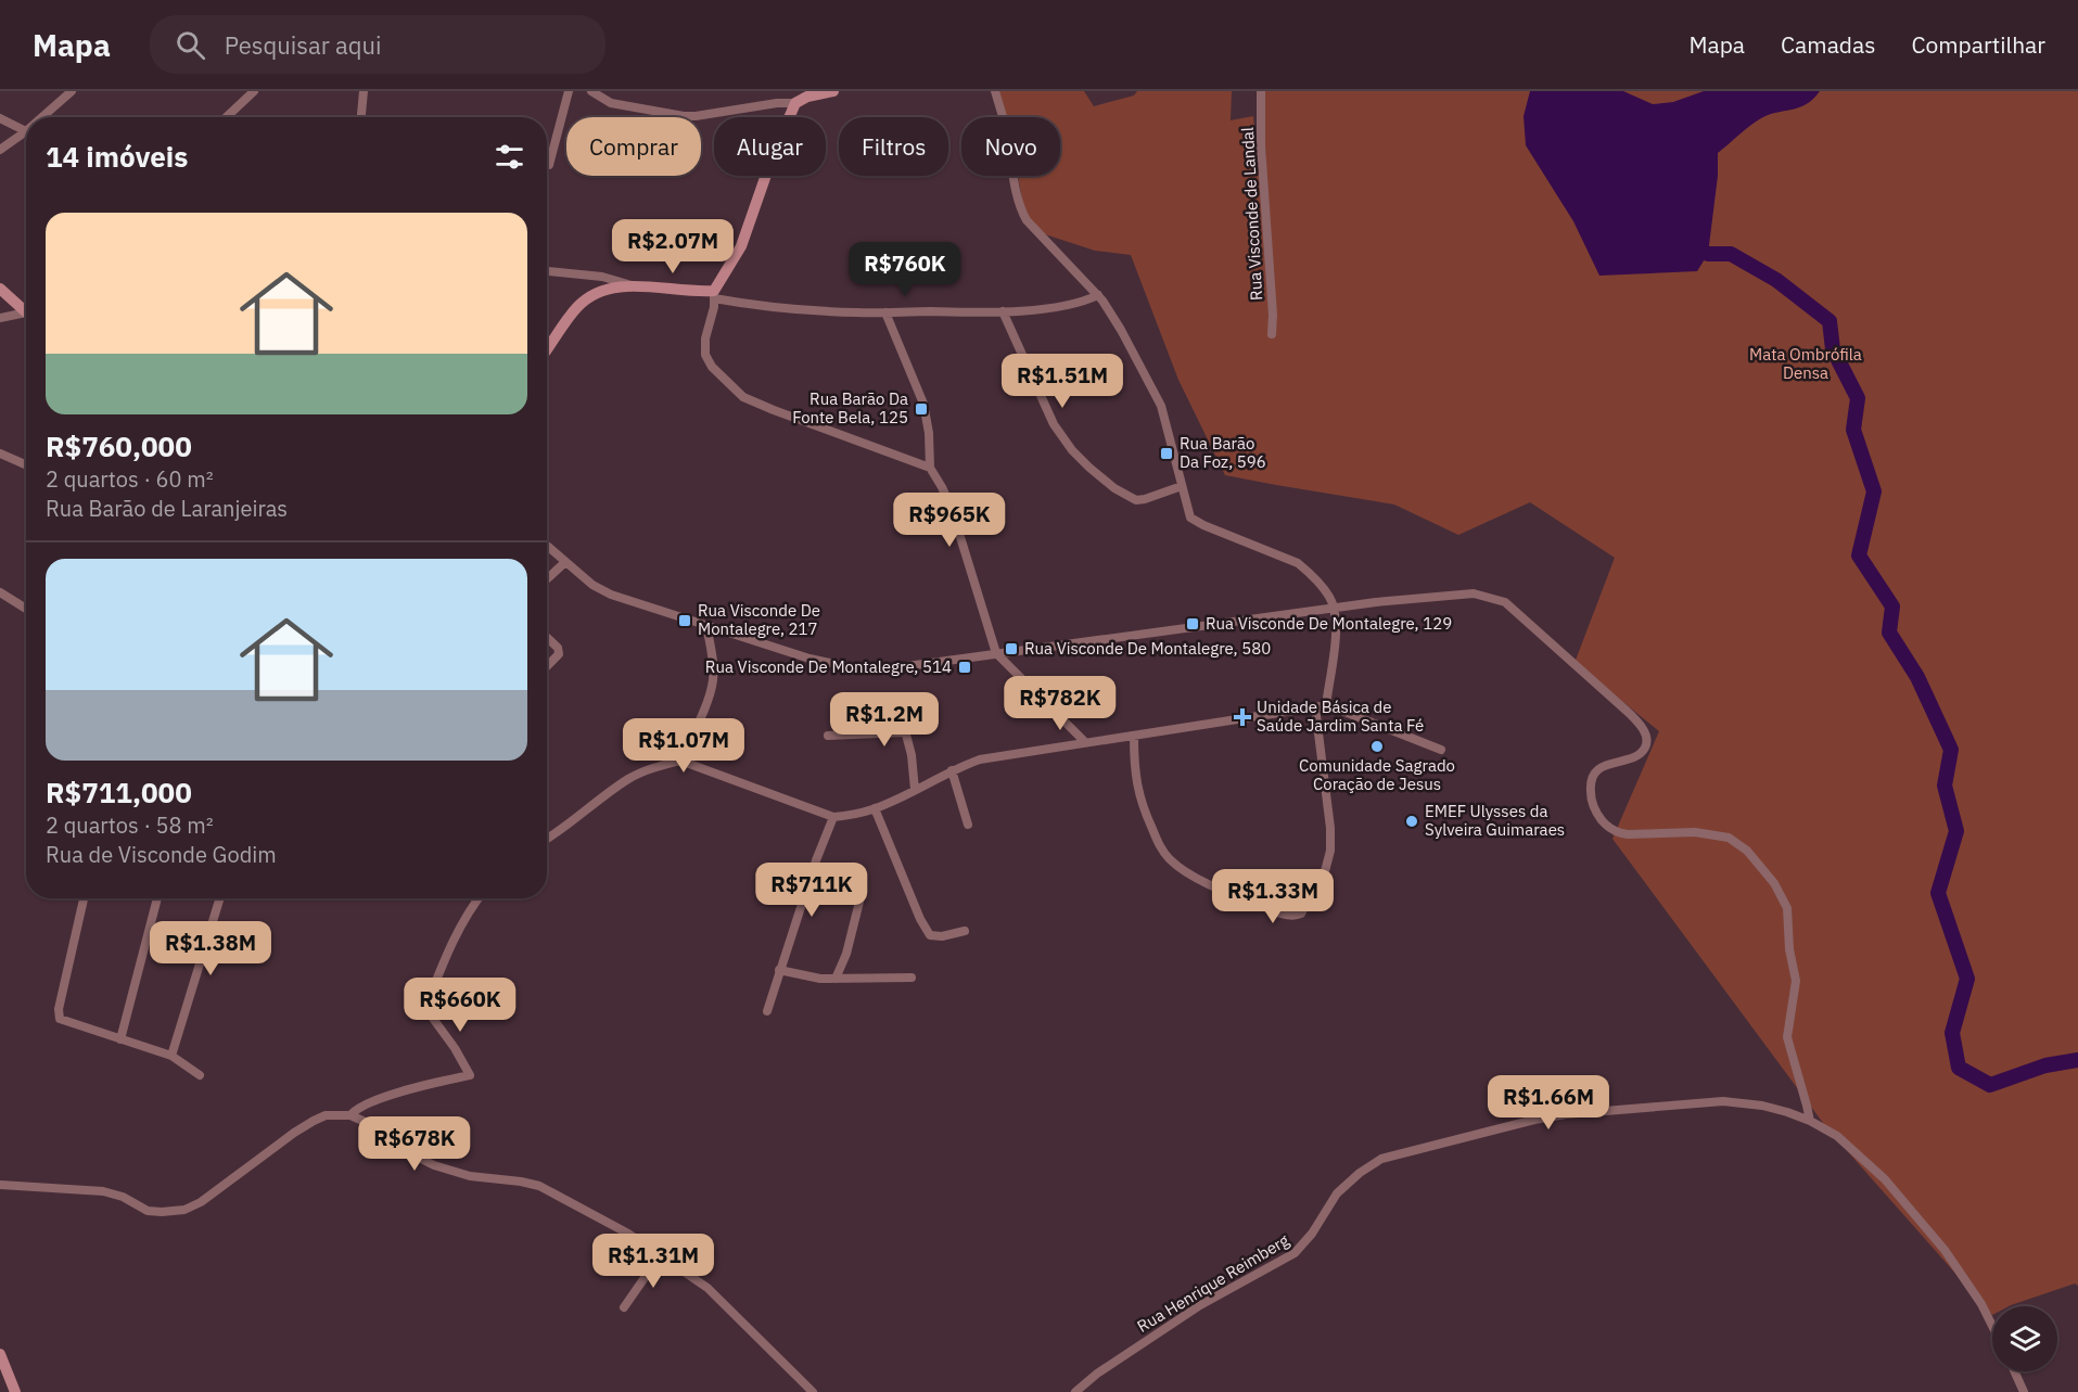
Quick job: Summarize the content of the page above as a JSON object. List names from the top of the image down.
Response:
{
  "streets": {
    "street": ["Rua Visconde de Landal", "Rua Henrique Reimberg"]
  },
  "parks": ["Mata Ombrófila Densa"],
  "places": {
    "transit": [
      "Rua Barão Da Fonte Bela, 125",
      "Rua Barão Da Foz, 596",
      "Rua Visconde De Montalegre, 217",
      "Rua Visconde De Montalegre, 129",
      "Rua Visconde De Montalegre, 580",
      "Rua Visconde De Montalegre, 514"
    ],
    "health": ["Unidade Básica de Saúde Jardim Santa Fé"],
    "other": ["Comunidade Sagrado Coração de Jesus", "EMEF Ulysses da Sylveira Guimaraes"]
  },
  "page": {
    "header": "Mapa",
    "search": "Pesquisar aqui",
    "nav": ["Mapa", "Camadas", "Compartilhar"],
    "chip": [
      "Comprar",
      "Alugar",
      "Filtros",
      "Novo"
    ],
    "heading": "14 imóveis",
    "list": [
      {
        "name": "R$760,000",
        "note": "2 quartos · 60 m² · Rua Barão de Laranjeiras"
      },
      {
        "name": "R$711,000",
        "note": "2 quartos · 58 m² · Rua de Visconde Godim"
      }
    ],
    "price": [
      "R$2.07M",
      "R$760K",
      "R$1.51M",
      "R$965K",
      "R$782K",
      "R$1.2M",
      "R$1.07M",
      "R$711K",
      "R$1.33M",
      "R$1.38M",
      "R$660K",
      "R$1.66M",
      "R$678K",
      "R$1.31M"
    ]
  }
}
